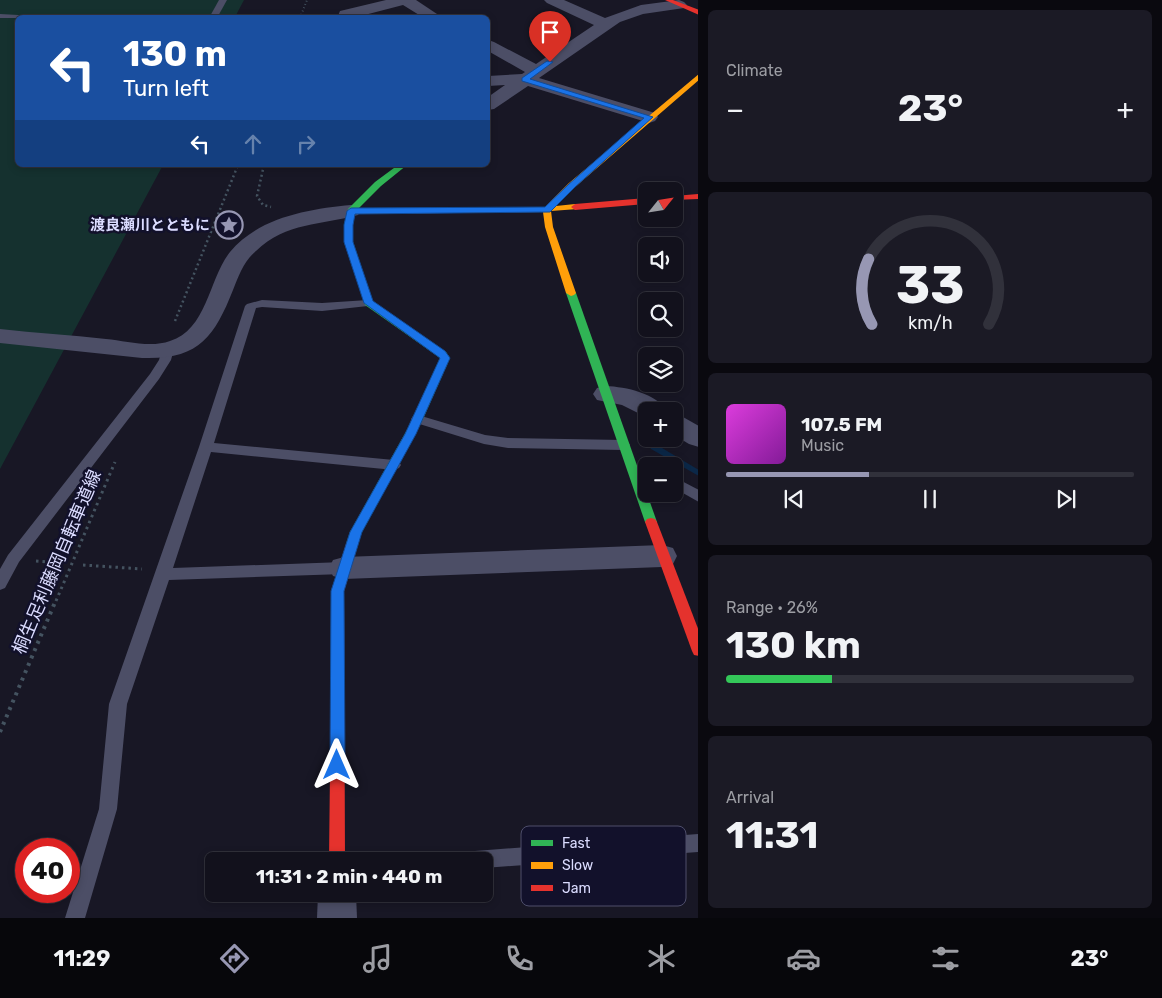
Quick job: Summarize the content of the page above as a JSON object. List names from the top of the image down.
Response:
{
  "streets": {
    "path": ["桐生足利藤岡自転車道線"]
  },
  "places": {
    "place": ["渡良瀬川とともに"]
  },
  "legend": ["Fast", "Slow", "Jam"],
  "north": "top right",
  "page": {
    "tile": [
      "Climate",
      ["Range · 26%", "130 km"],
      ["Arrival", "11:31"]
    ],
    "turn": ["130 m", "Turn left"],
    "heat": ["−", "23°", "+"],
    "map_buttons": ["+", "−"],
    "song": ["107.5 FM", "Music"],
    "limit": "40",
    "trip": "11:31 · 2 min · 440 m",
    "tabs": ["11:29", "23°"],
    "gauge": ["33", "km/h"]
  }
}
